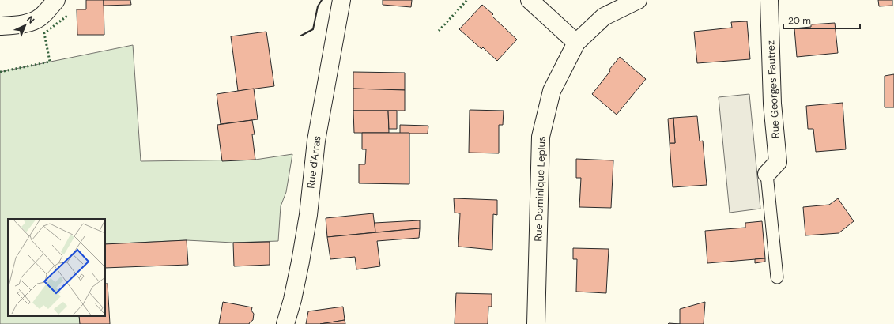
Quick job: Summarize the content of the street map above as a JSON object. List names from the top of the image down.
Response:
{
  "streets": {
    "street": ["Rue Georges Fautrez", "Rue d'Arras", "Rue Dominique Leplus"]
  },
  "scale_bar": "20 m",
  "north": "top right"
}
